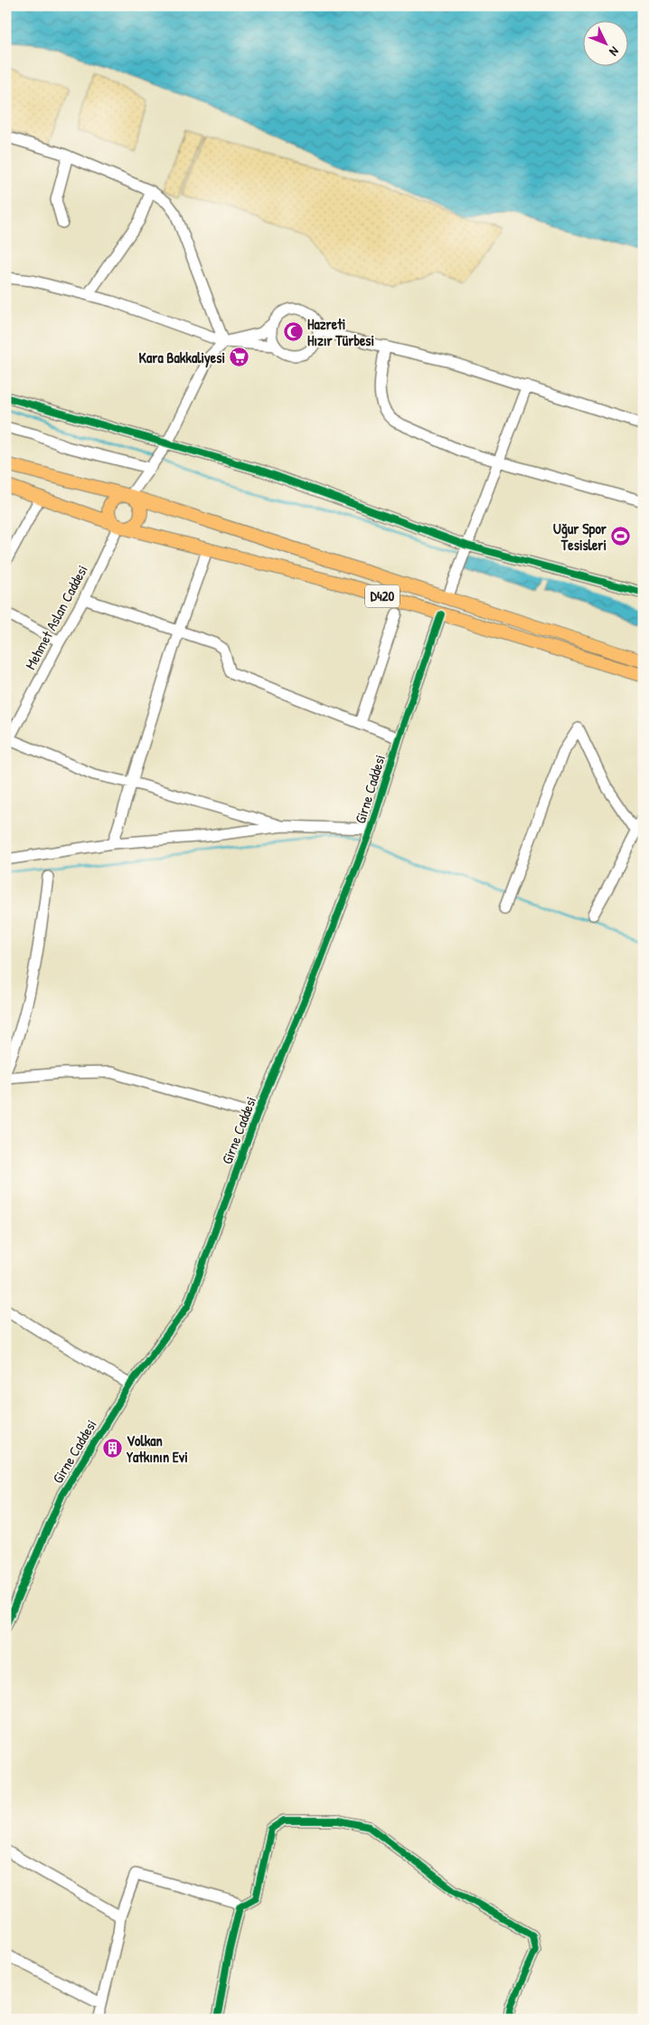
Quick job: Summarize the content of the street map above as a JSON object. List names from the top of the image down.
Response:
{
  "streets": {
    "main road": ["D420"],
    "street": ["Mehmet Aslan Caddesi", "Girne Caddesi"]
  },
  "crossings": [
    ["D420", "Mehmet Aslan Caddesi"],
    ["D420", "Girne Caddesi"]
  ],
  "places": {
    "mosque": ["Hazreti Hızır Türbesi"],
    "supermarket": ["Kara Bakkaliyesi"],
    "sports": ["Uğur Spor Tesisleri"],
    "building": ["Volkan Yatkının Evi"]
  },
  "north": "bottom right"
}
